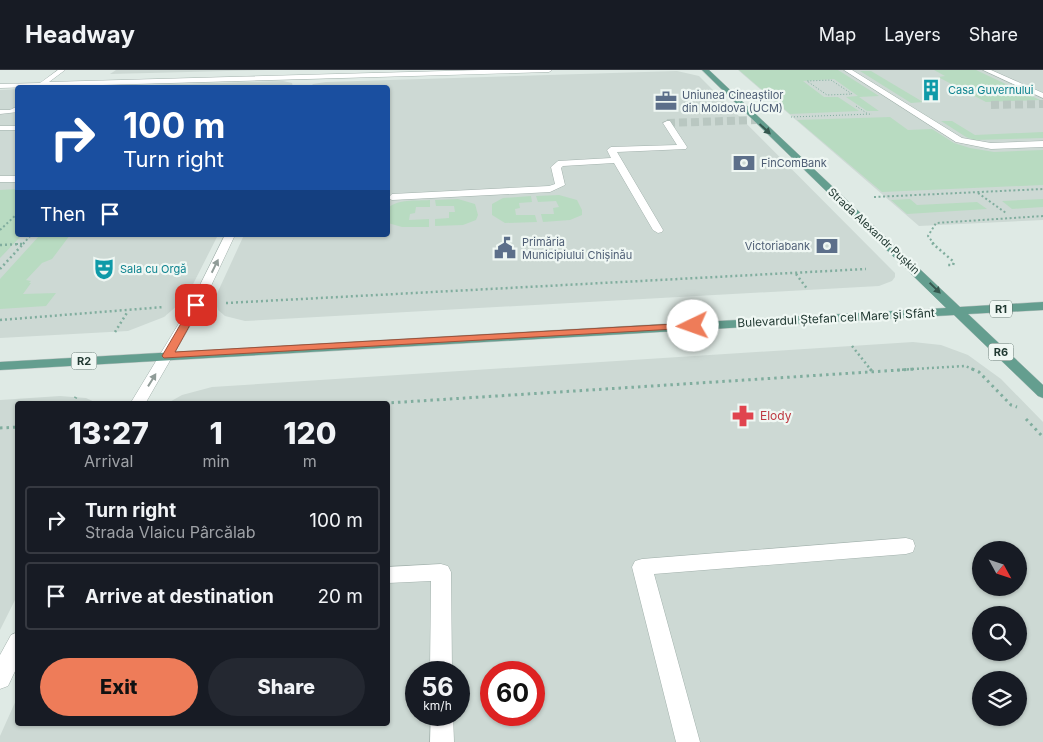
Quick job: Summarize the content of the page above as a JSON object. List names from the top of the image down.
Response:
{
  "streets": {
    "main road": [
      "Strada Alexandr Pușkin",
      "R1",
      "Bulevardul Ștefan cel Mare și Sfânt",
      "R6",
      "R2"
    ]
  },
  "crossings": [
    ["Strada Alexandr Pușkin", "Bulevardul Ștefan cel Mare și Sfânt"]
  ],
  "one_way": ["Strada Alexandr Pușkin"],
  "places": {
    "building": ["Casa Guvernului"],
    "office": ["Uniunea Cineaștilor din Moldova (UCM)"],
    "bank": ["FinComBank", "Victoriabank"],
    "public building": ["Primăria Municipiului Chișinău"],
    "theatre": ["Sala cu Orgă"],
    "pharmacy": ["Elody"]
  },
  "north": "bottom right",
  "page": {
    "header": "Headway",
    "nav": ["Map", "Layers", "Share"],
    "turn": ["100 m", "Turn right"],
    "then": "Then",
    "eta": [
      "13:27",
      "Arrival",
      "1",
      "min",
      "120",
      "m"
    ],
    "list": [
      {
        "name": "Turn right",
        "note": "Strada Vlaicu Pârcălab",
        "value": "100 m"
      },
      {
        "name": "Arrive at destination",
        "value": "20 m"
      }
    ],
    "buttons": ["Exit", "Share"],
    "speed": "56 km/h",
    "limit": "60"
  }
}
